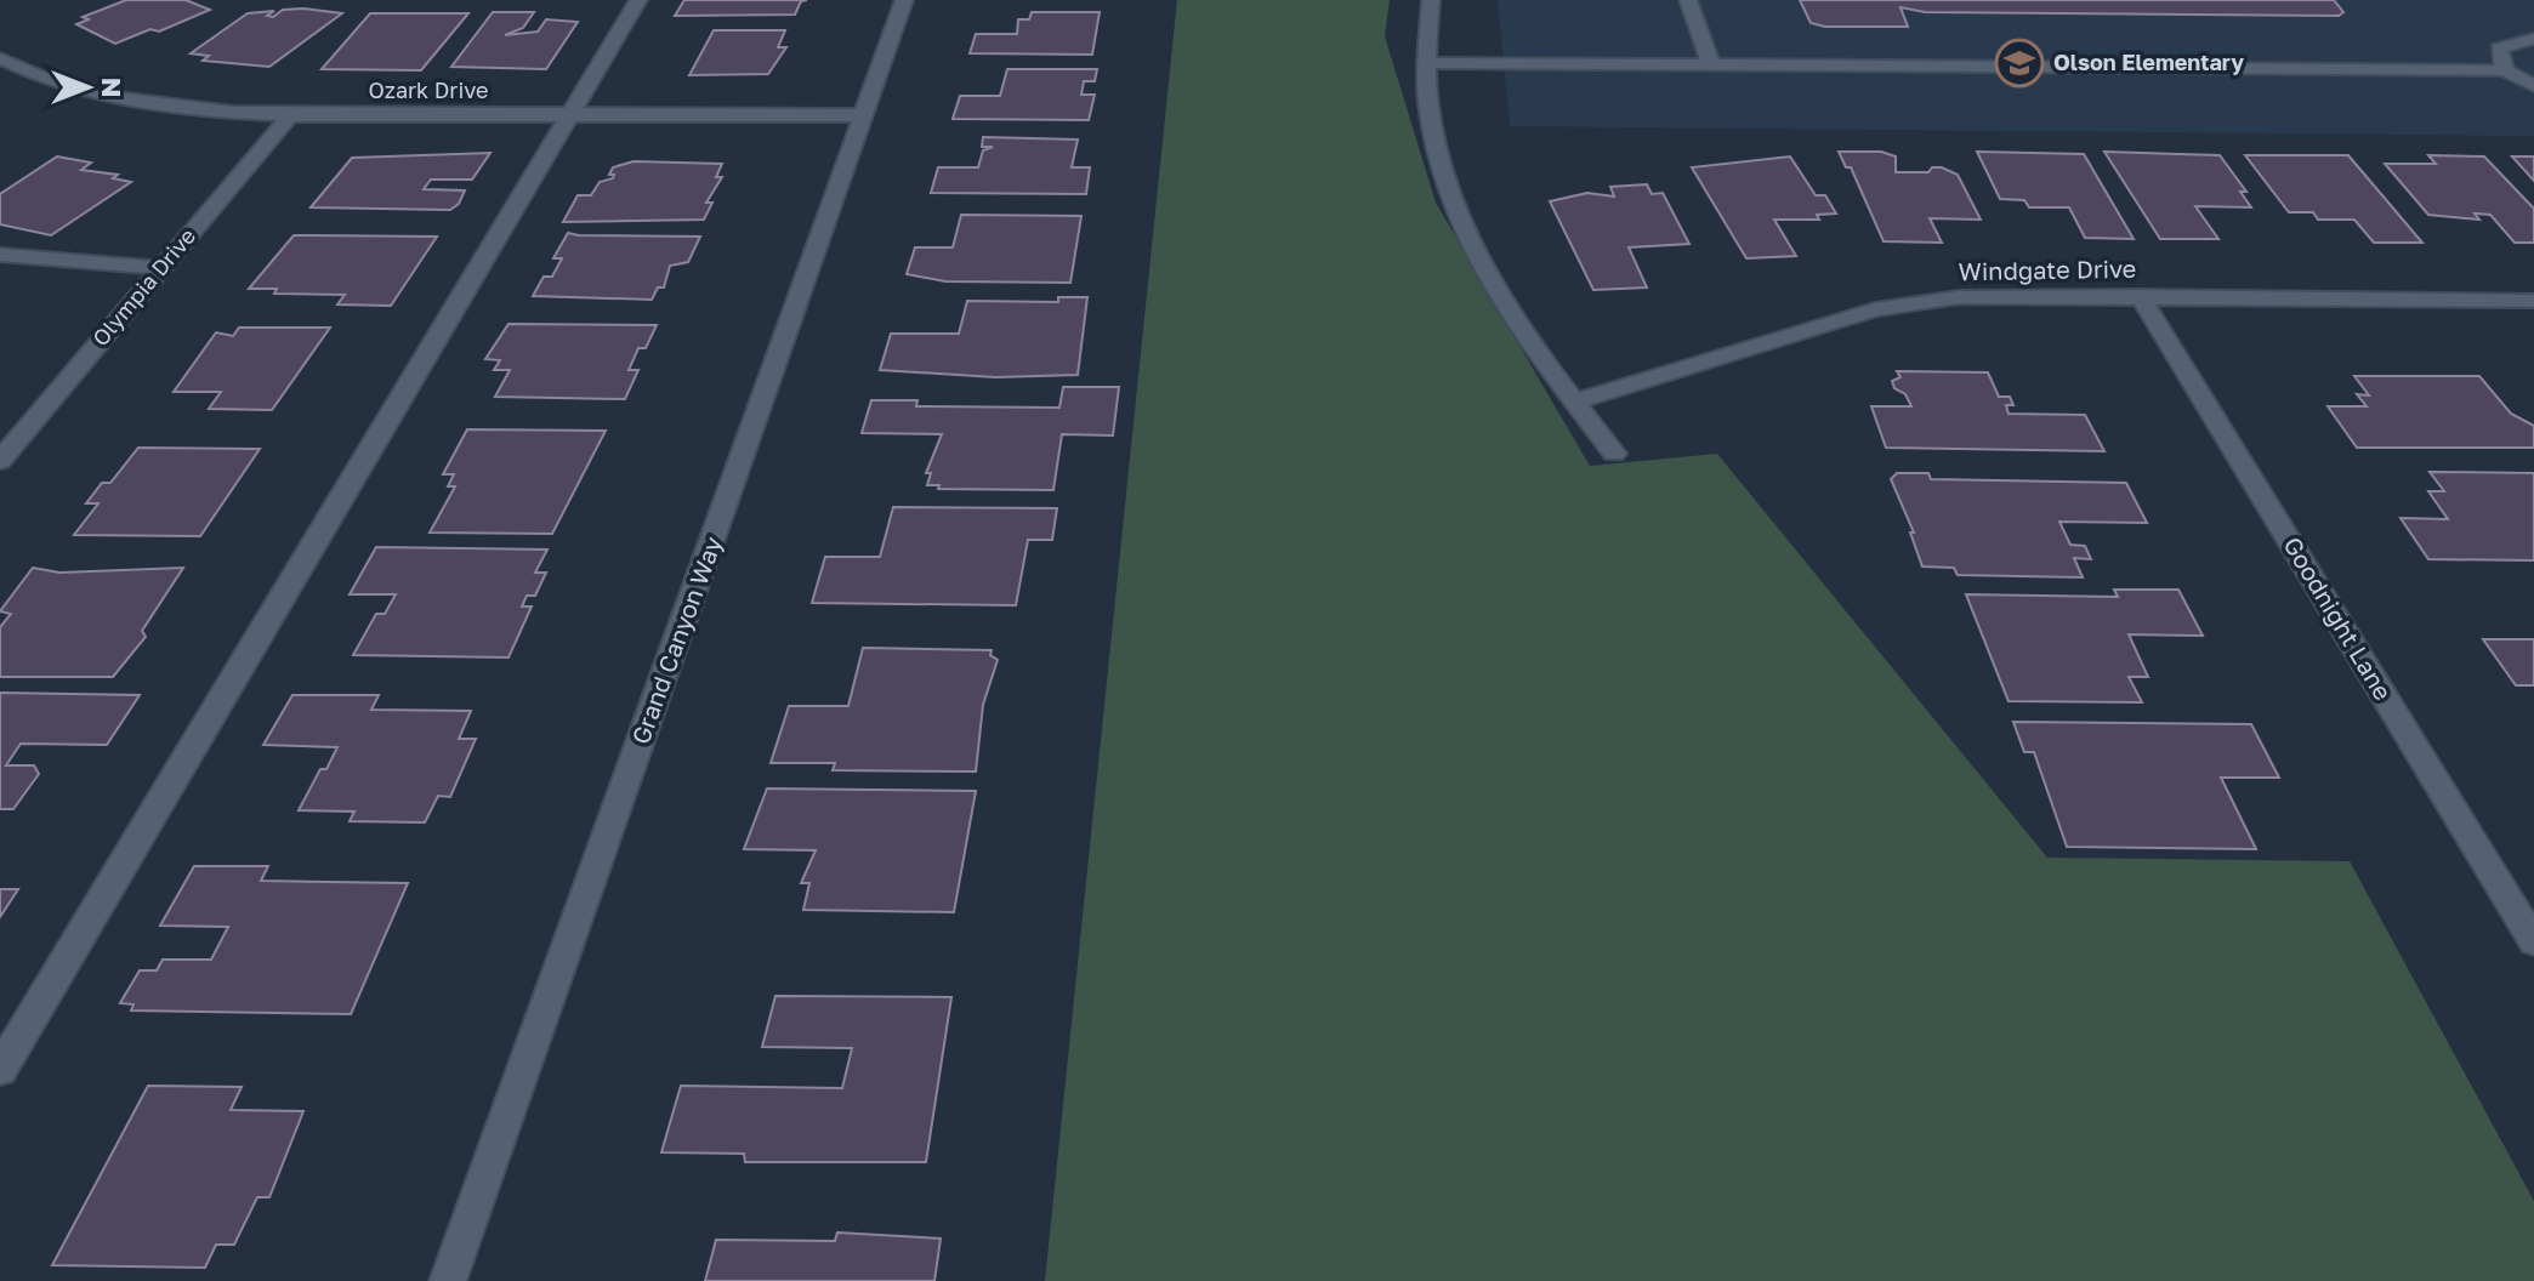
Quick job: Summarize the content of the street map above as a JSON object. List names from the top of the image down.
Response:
{
  "streets": {
    "street": [
      "Ozark Drive",
      "Windgate Drive",
      "Olympia Drive",
      "Goodnight Lane",
      "Grand Canyon Way"
    ]
  },
  "crossings": [
    ["Ozark Drive", "Olympia Drive"],
    ["Ozark Drive", "Grand Canyon Way"],
    ["Windgate Drive", "Goodnight Lane"]
  ],
  "places": {
    "school or university": ["Olson Elementary"]
  },
  "north": "right"
}
